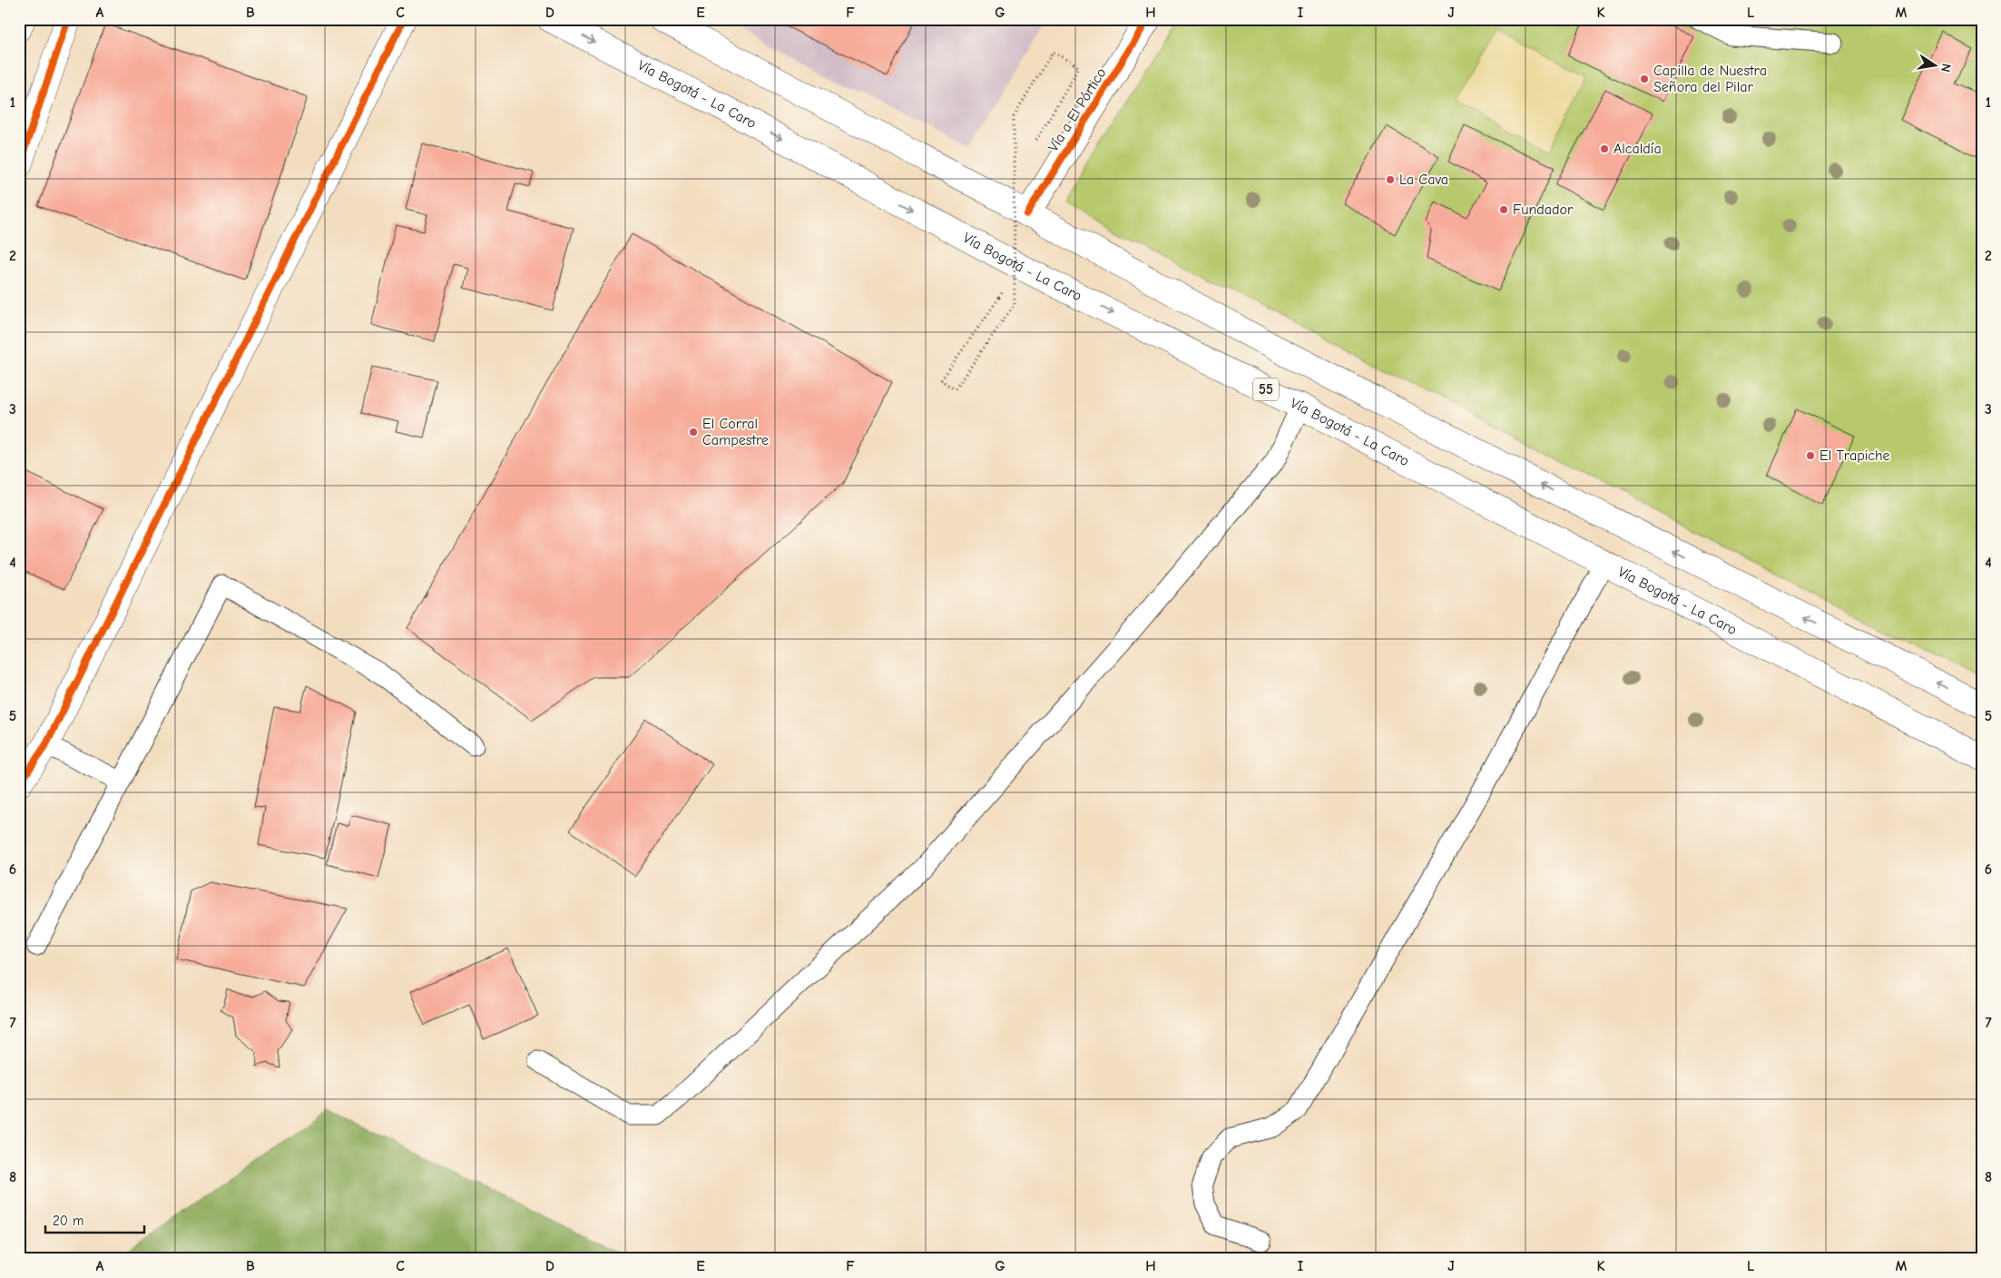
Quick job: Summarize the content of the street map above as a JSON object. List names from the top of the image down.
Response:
{
  "streets": {
    "main road": ["Vía Bogotá - La Caro", "Vía a El Pórtico", "55"]
  },
  "places": [
    "Capilla de Nuestra Señora del Pilar",
    "Alcaldía",
    "La Cava",
    "Fundador",
    "El Corral Campestre",
    "El Trapiche"
  ],
  "scale_bar": "20 m",
  "north": "right",
  "grid": {
    "columns": [
      "A",
      "B",
      "C",
      "D",
      "E",
      "F",
      "G",
      "H",
      "I",
      "J",
      "K",
      "L",
      "M"
    ],
    "rows": [
      "1",
      "2",
      "3",
      "4",
      "5",
      "6",
      "7",
      "8"
    ]
  }
}
